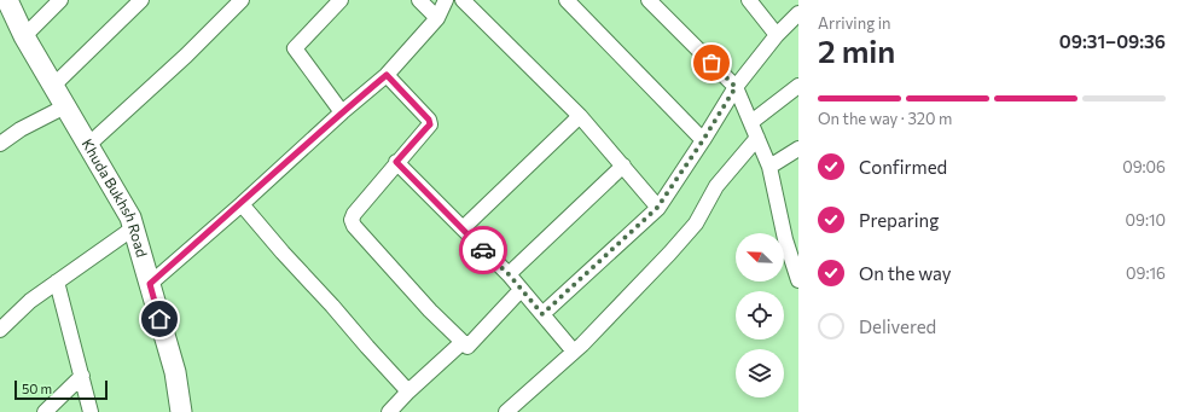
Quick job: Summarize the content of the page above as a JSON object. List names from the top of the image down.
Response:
{
  "streets": {
    "street": ["Khuda Bukhsh Road"]
  },
  "scale_bar": "50 m",
  "north": "top left",
  "page": {
    "heading": ["2 min", "Arriving in", "09:31–09:36"],
    "bar": "On the way · 320 m",
    "list": [
      ["Confirmed", "09:06"],
      ["Preparing", "09:10"],
      ["On the way", "09:16"],
      "Delivered"
    ],
    "scale": "50 m"
  }
}
